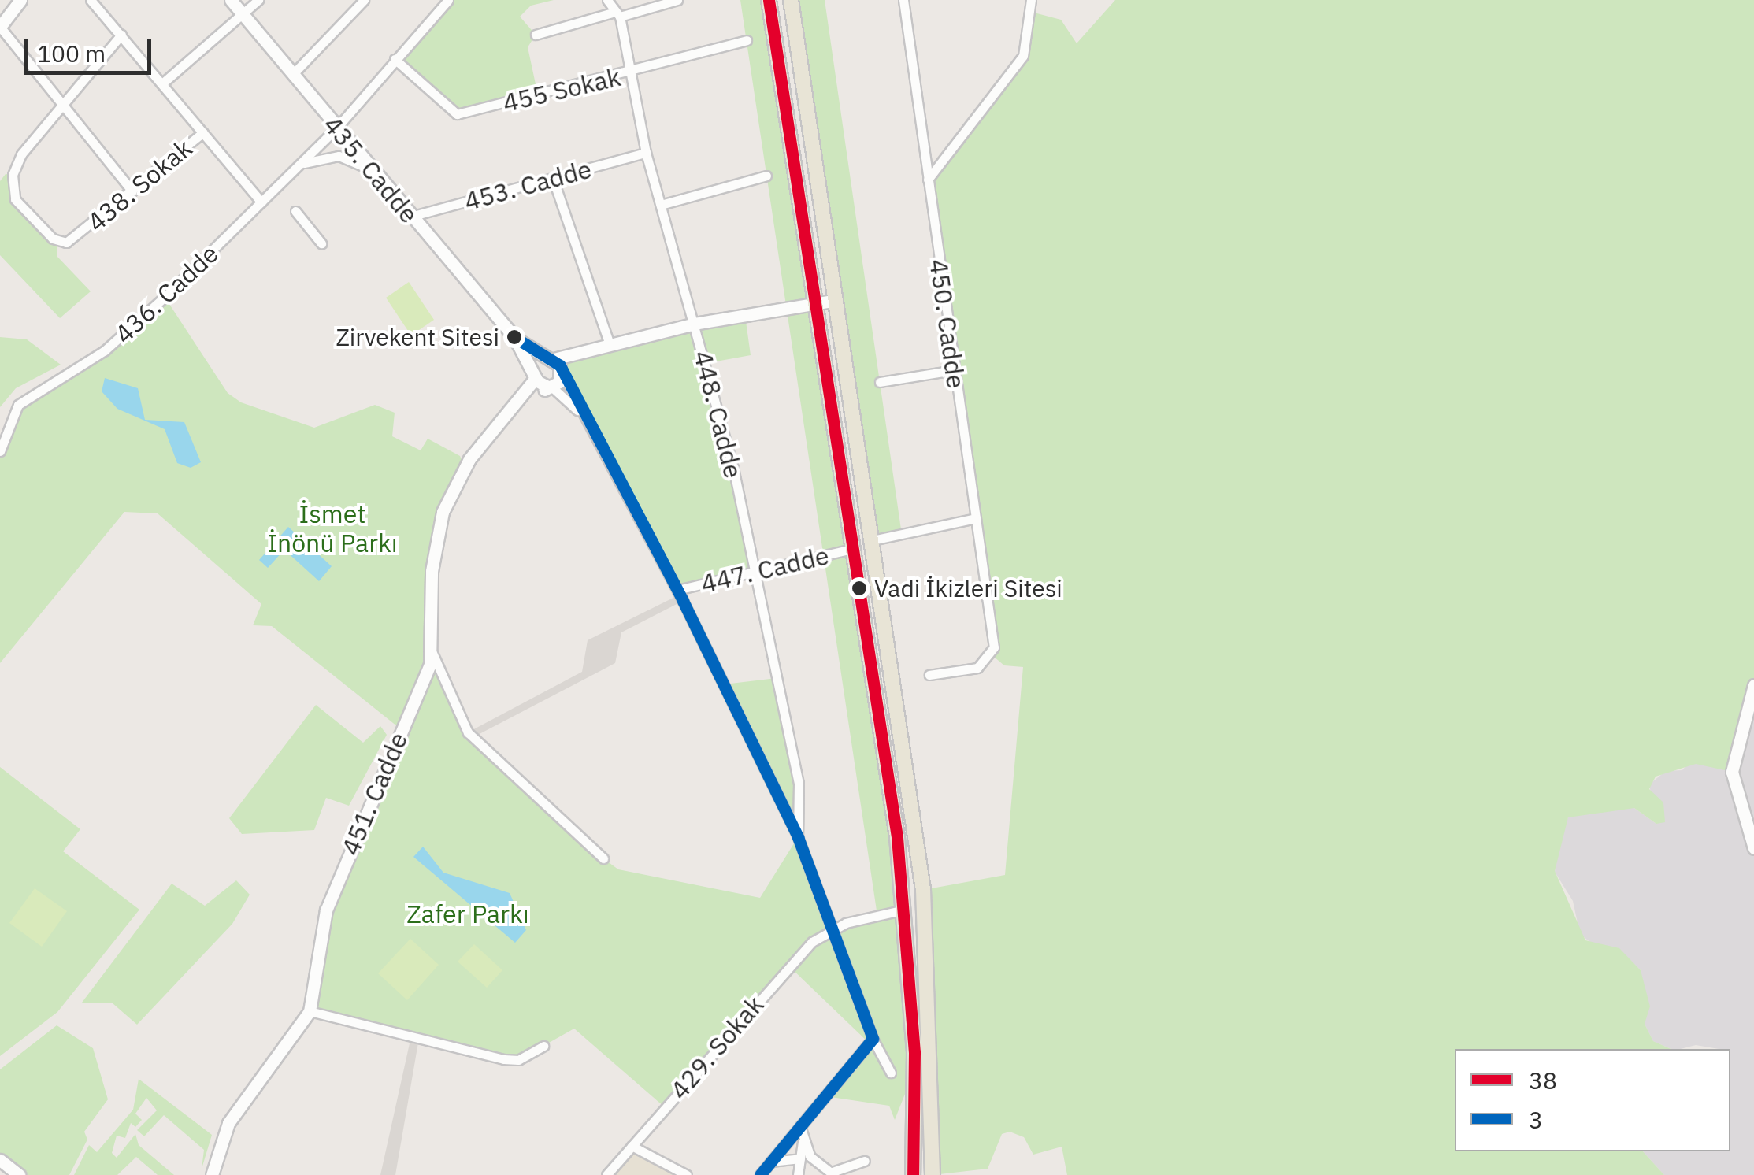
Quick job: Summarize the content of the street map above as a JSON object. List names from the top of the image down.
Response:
{
  "streets": {
    "street": [
      "455 Sokak",
      "435. Cadde",
      "438. Sokak",
      "453. Cadde",
      "436. Cadde",
      "450. Cadde",
      "448. Cadde",
      "447. Cadde",
      "451. Cadde",
      "429. Sokak"
    ]
  },
  "crossings": [
    ["455 Sokak", "436. Cadde"],
    ["455 Sokak", "448. Cadde"],
    ["435. Cadde", "453. Cadde"],
    ["435. Cadde", "436. Cadde"],
    ["453. Cadde", "448. Cadde"],
    ["448. Cadde", "447. Cadde"]
  ],
  "parks": ["İsmet İnönü Parkı", "Zafer Parkı"],
  "places": ["Zirvekent Sitesi", "Vadi İkizleri Sitesi"],
  "lines": ["transit line 38", "transit line 3"],
  "legend": ["38", "3"],
  "scale_bar": "100 m"
}
